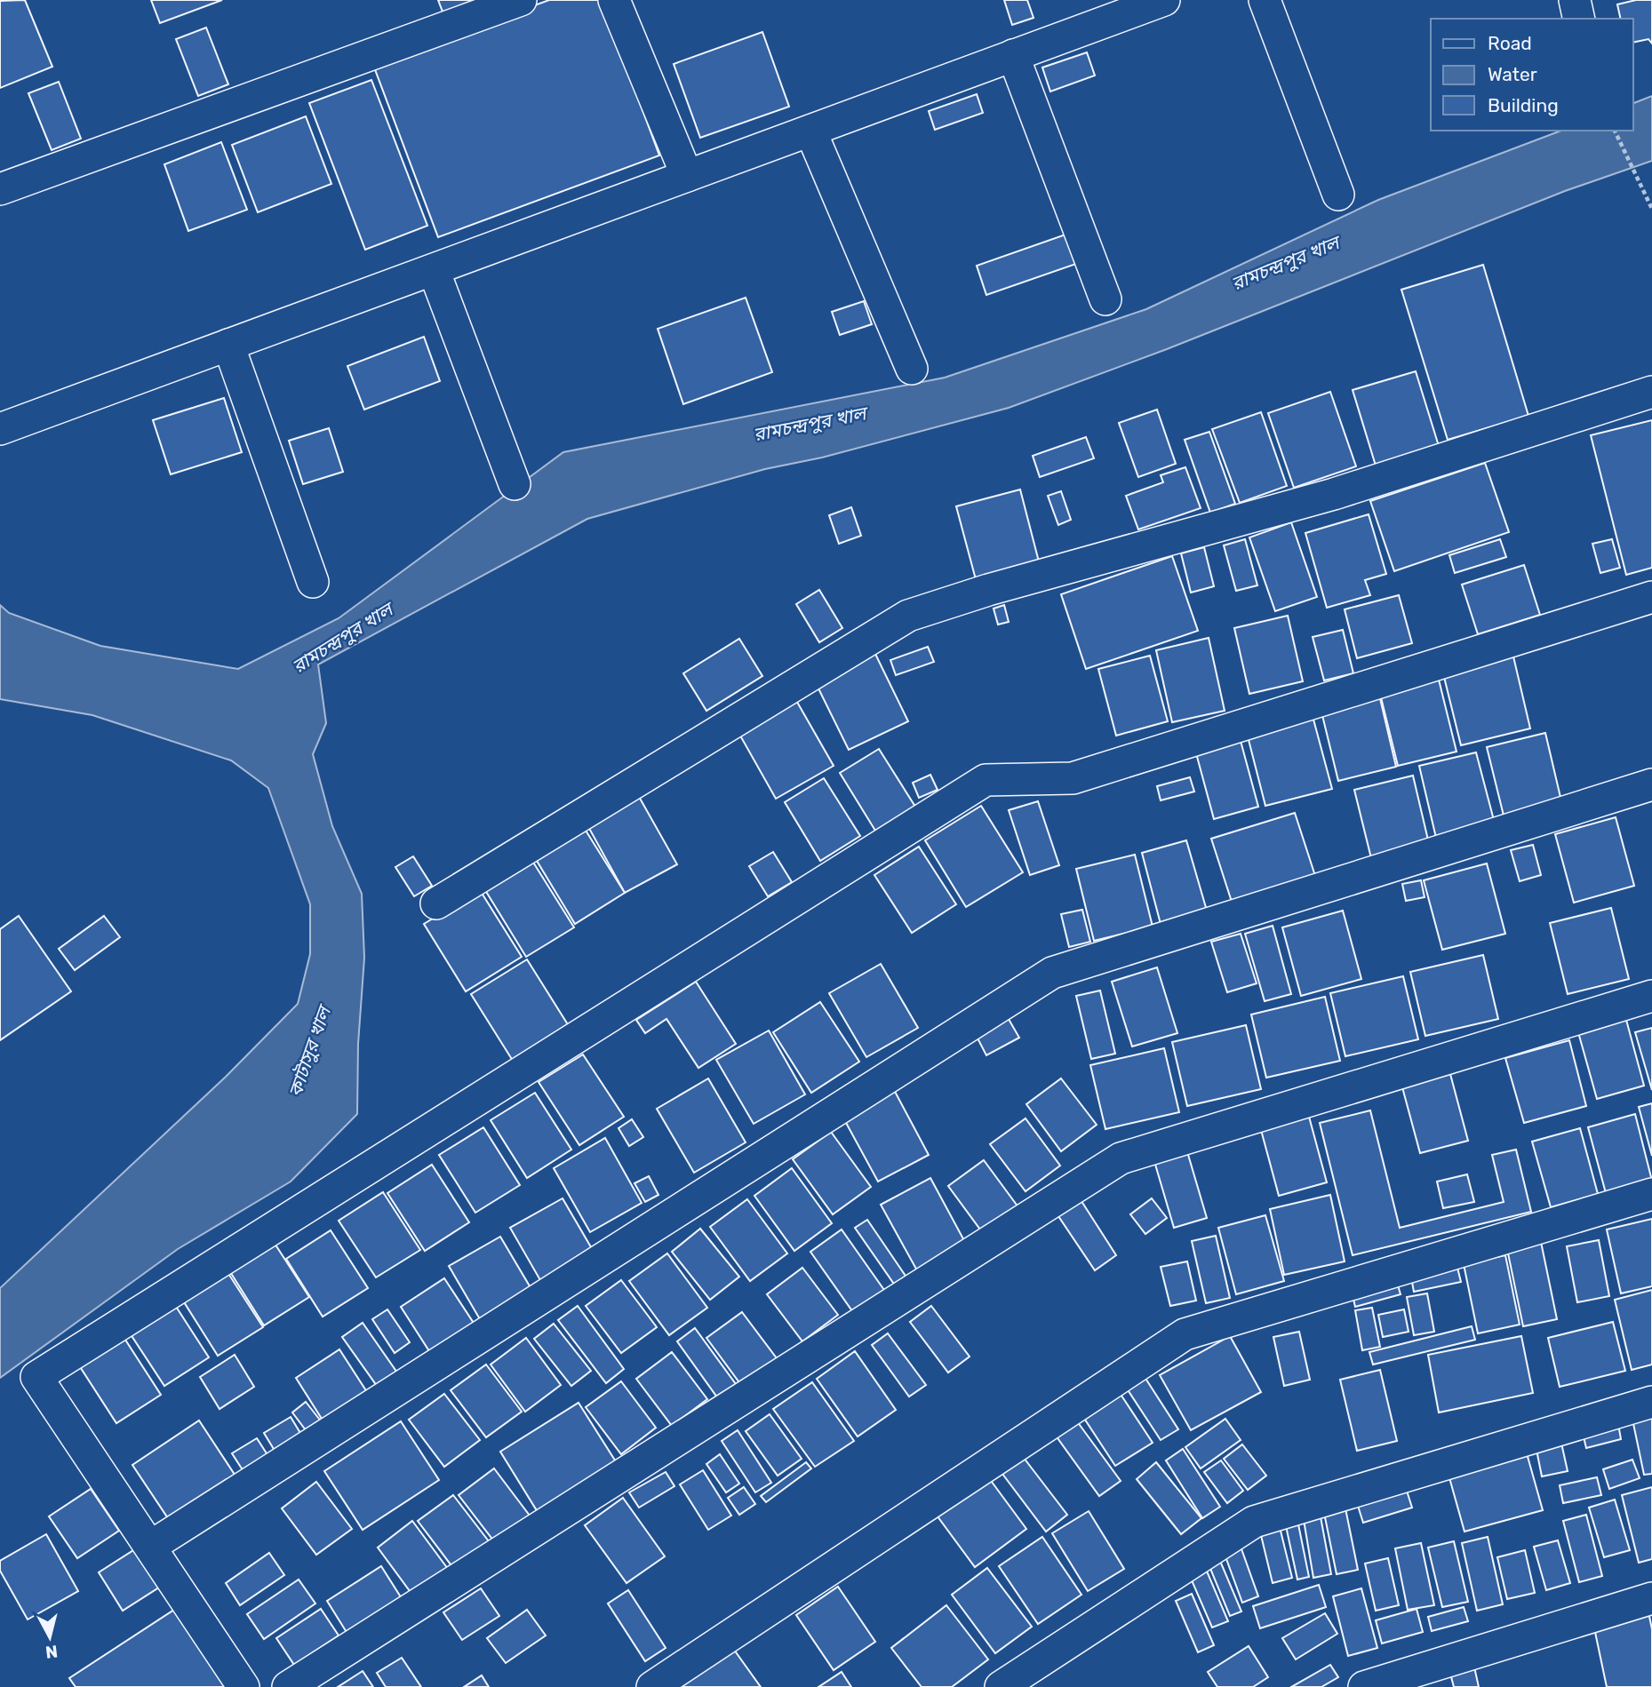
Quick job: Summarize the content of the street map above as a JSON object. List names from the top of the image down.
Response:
{
  "water": ["রামচন্দ্রপুর খাল", "কাটাসুর খাল"],
  "legend": ["Road", "Water", "Building"],
  "north": "bottom"
}
